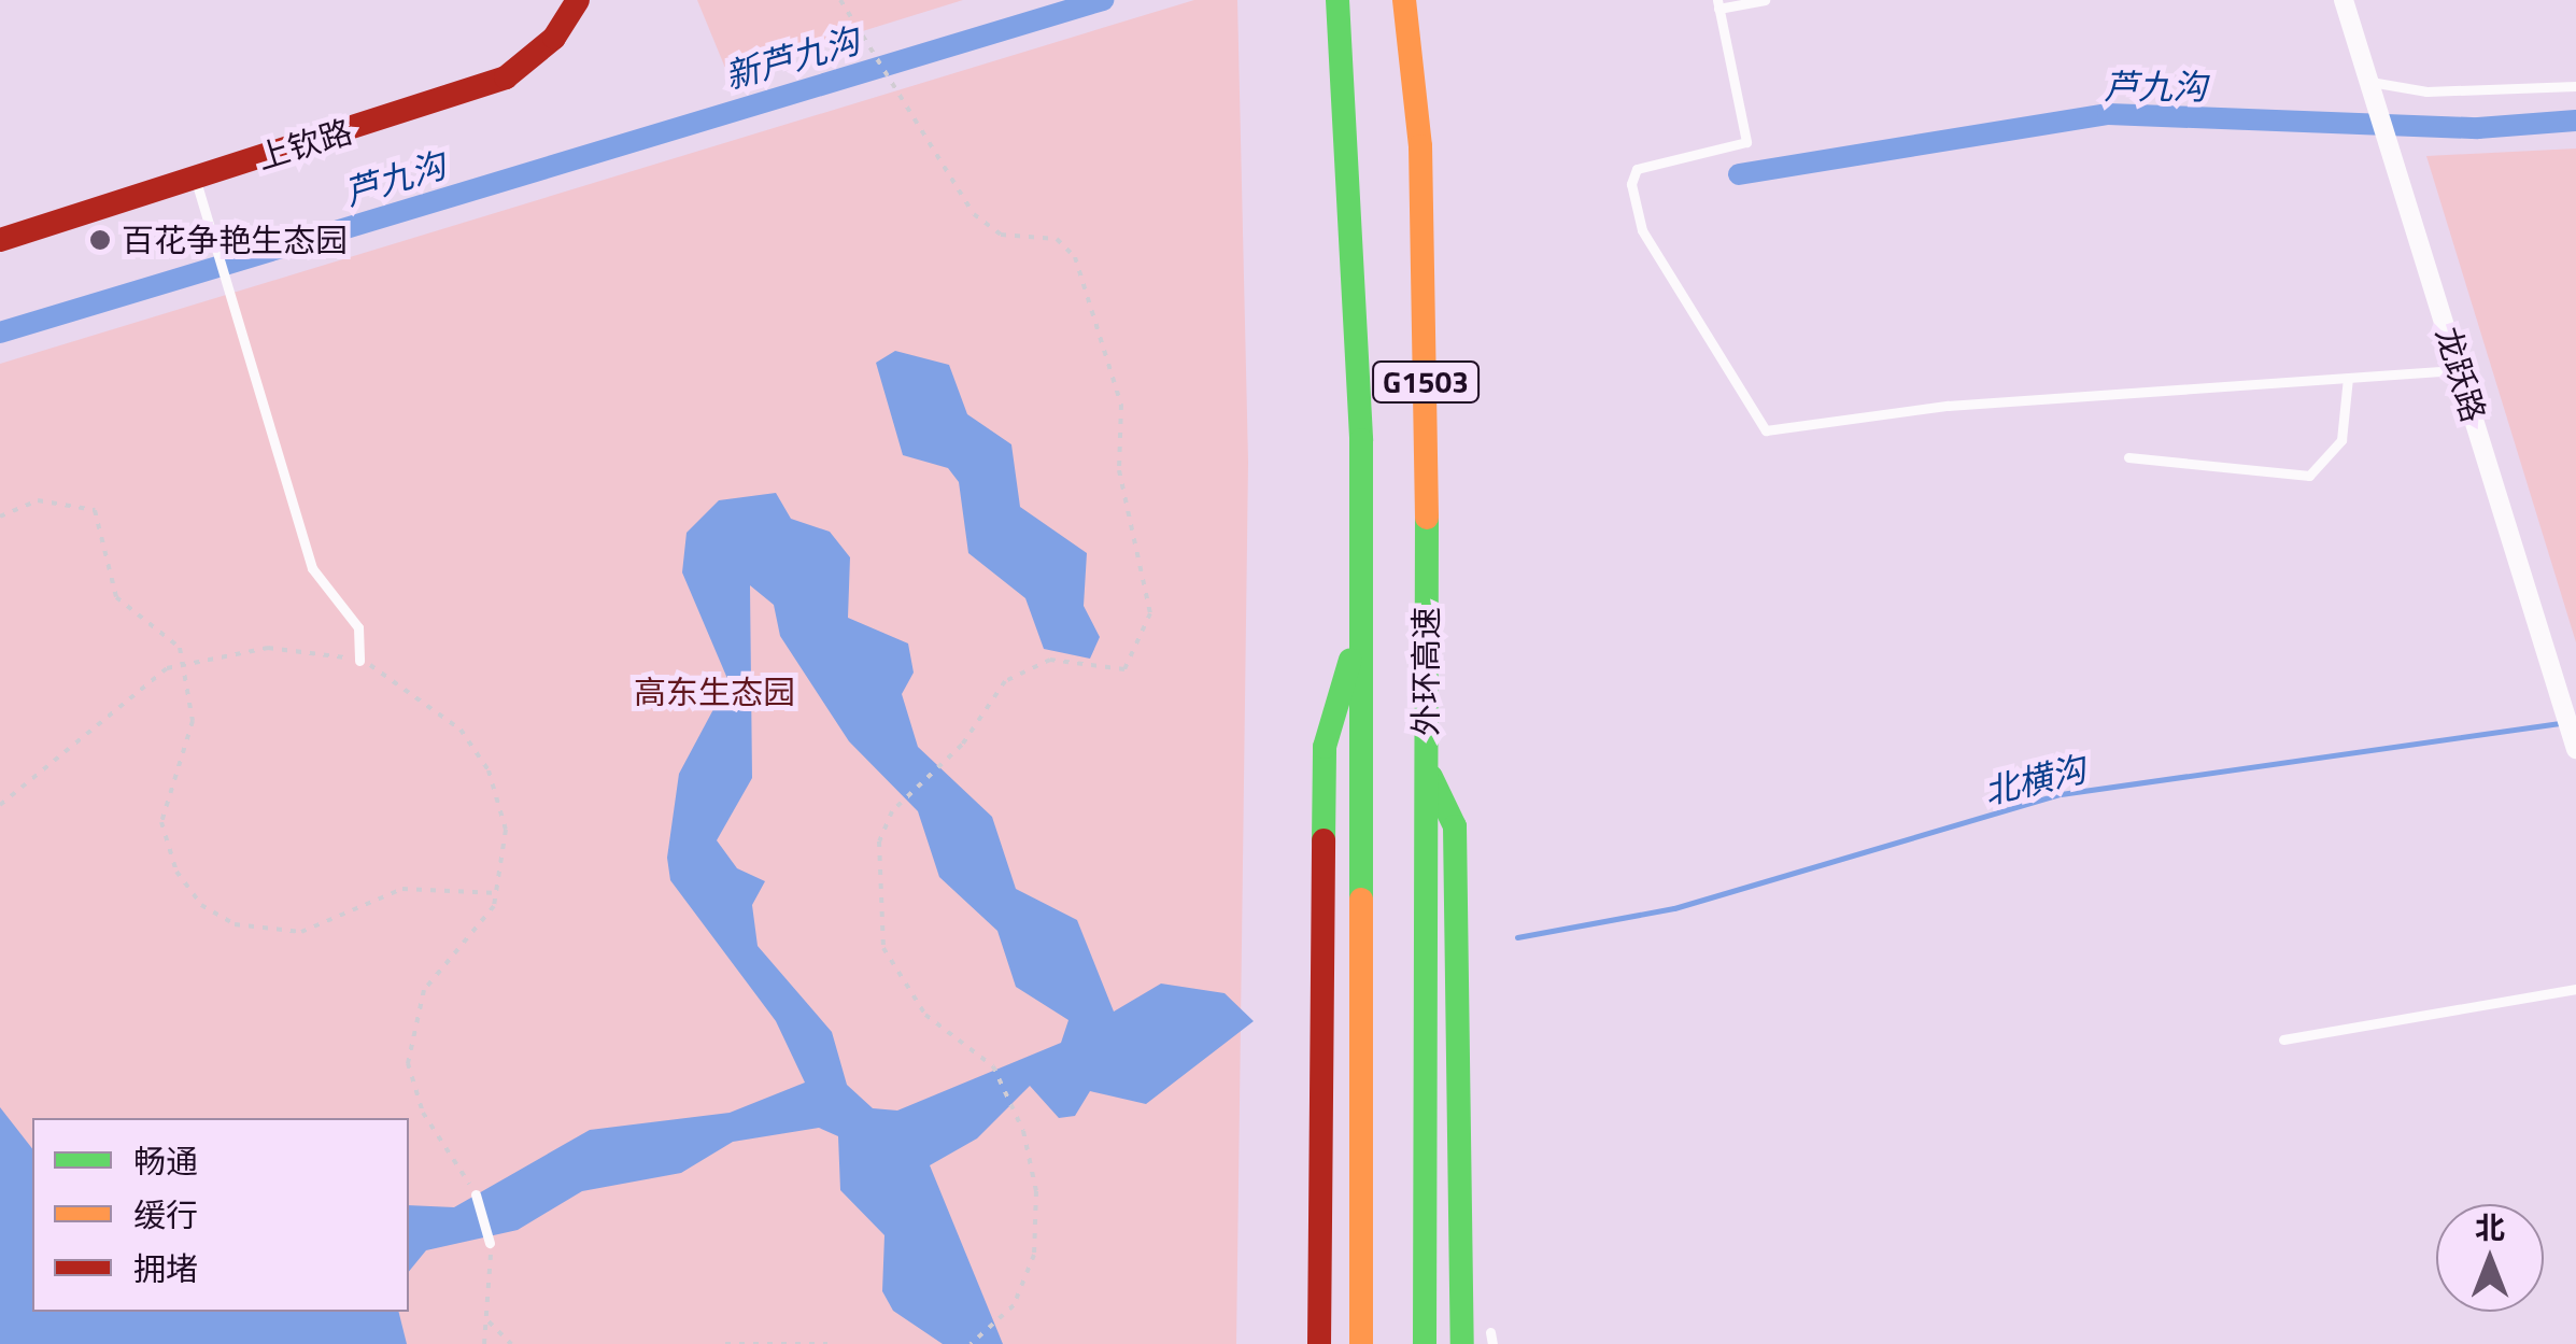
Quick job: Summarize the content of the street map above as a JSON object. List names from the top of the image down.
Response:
{
  "streets": {
    "main road": ["上钦路", "G1503", "外环高速"],
    "street": ["龙跃路"]
  },
  "water": ["新芦九沟", "芦九沟", "北横沟"],
  "parks": ["高东生态园"],
  "places": ["百花争艳生态园"],
  "legend": ["畅通", "缓行", "拥堵"],
  "north": "top"
}
